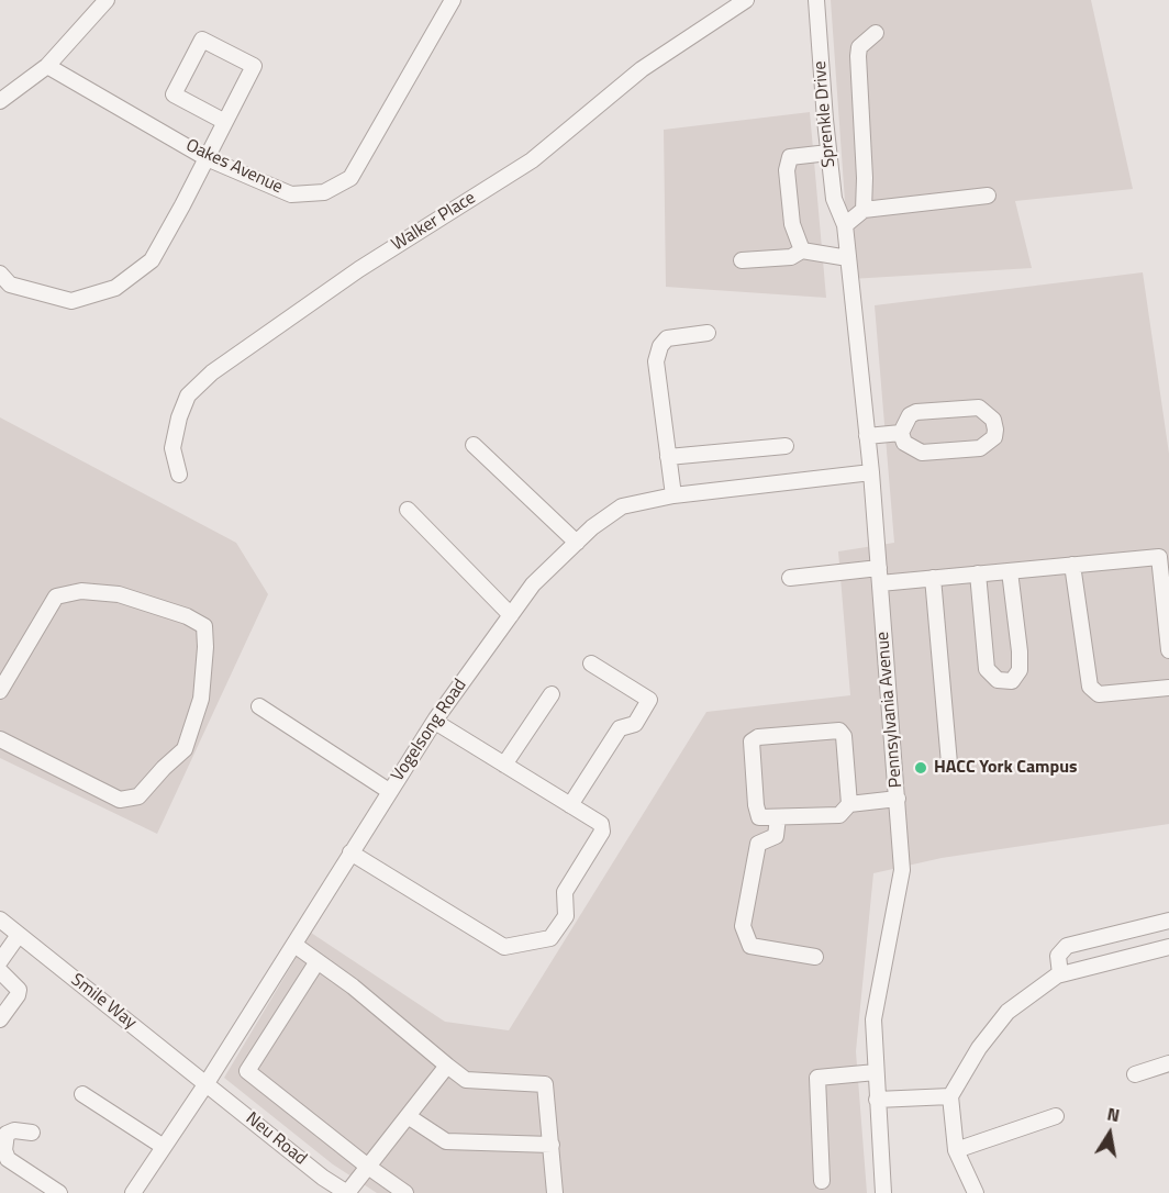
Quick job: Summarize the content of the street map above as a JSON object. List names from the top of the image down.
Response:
{
  "streets": {
    "street": [
      "Sprenkle Drive",
      "Oakes Avenue",
      "Walker Place",
      "Pennsylvania Avenue",
      "Vogelsong Road",
      "Smile Way",
      "Neu Road"
    ]
  },
  "crossings": [
    ["Sprenkle Drive", "Pennsylvania Avenue"],
    ["Pennsylvania Avenue", "Vogelsong Road"],
    ["Vogelsong Road", "Smile Way"],
    ["Vogelsong Road", "Neu Road"],
    ["Smile Way", "Neu Road"]
  ],
  "places": ["HACC York Campus"],
  "north": "top"
}
